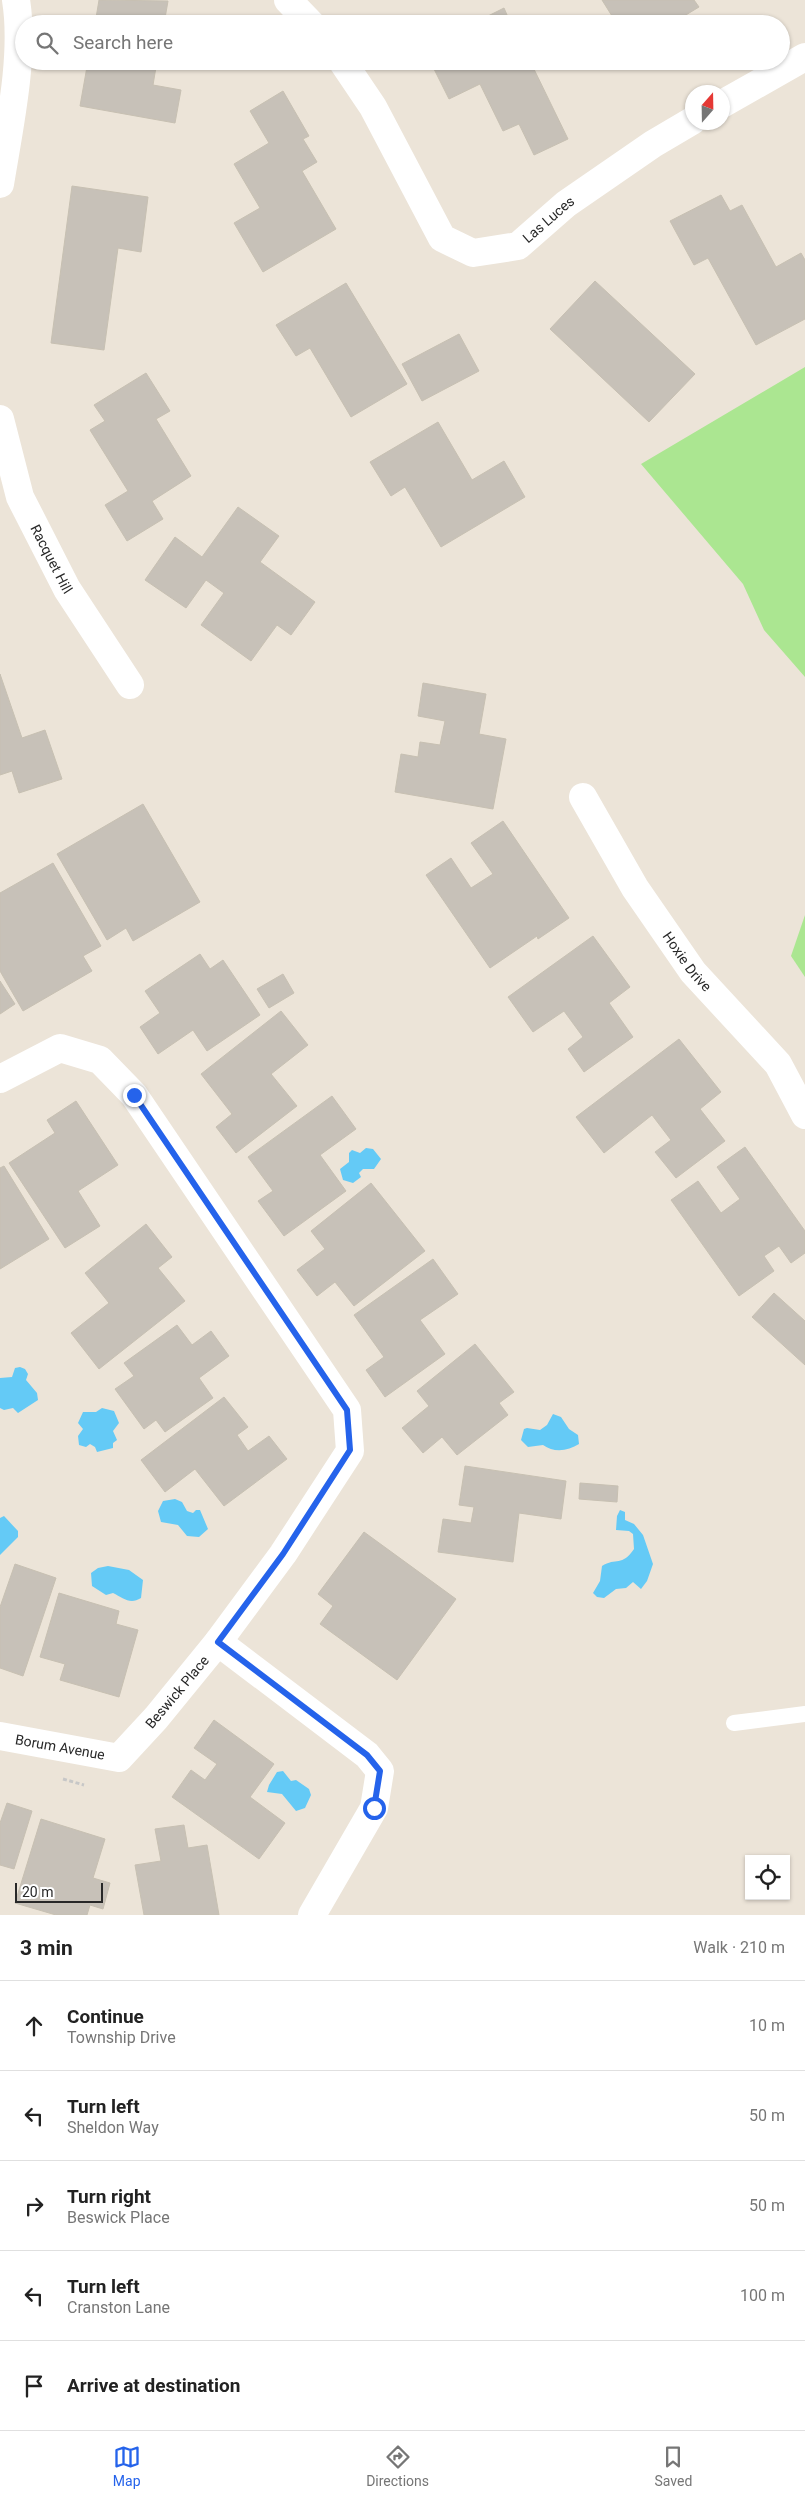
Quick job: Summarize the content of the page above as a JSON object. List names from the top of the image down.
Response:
{
  "streets": {
    "street": [
      "Las Luces",
      "Racquet Hill",
      "Hoxie Drive",
      "Beswick Place",
      "Borum Avenue"
    ]
  },
  "crossings": [
    ["Beswick Place", "Borum Avenue"]
  ],
  "scale_bar": "20 m",
  "north": "top",
  "page": {
    "search": "Search here",
    "scale": "20 m",
    "heading": ["3 min", "Walk · 210 m"],
    "list": [
      ["Continue", "Township Drive", "10 m"],
      ["Turn left", "Sheldon Way", "50 m"],
      ["Turn right", "Beswick Place", "50 m"],
      ["Turn left", "Cranston Lane", "100 m"],
      "Arrive at destination"
    ],
    "nav": ["Map", "Directions", "Saved"]
  }
}
